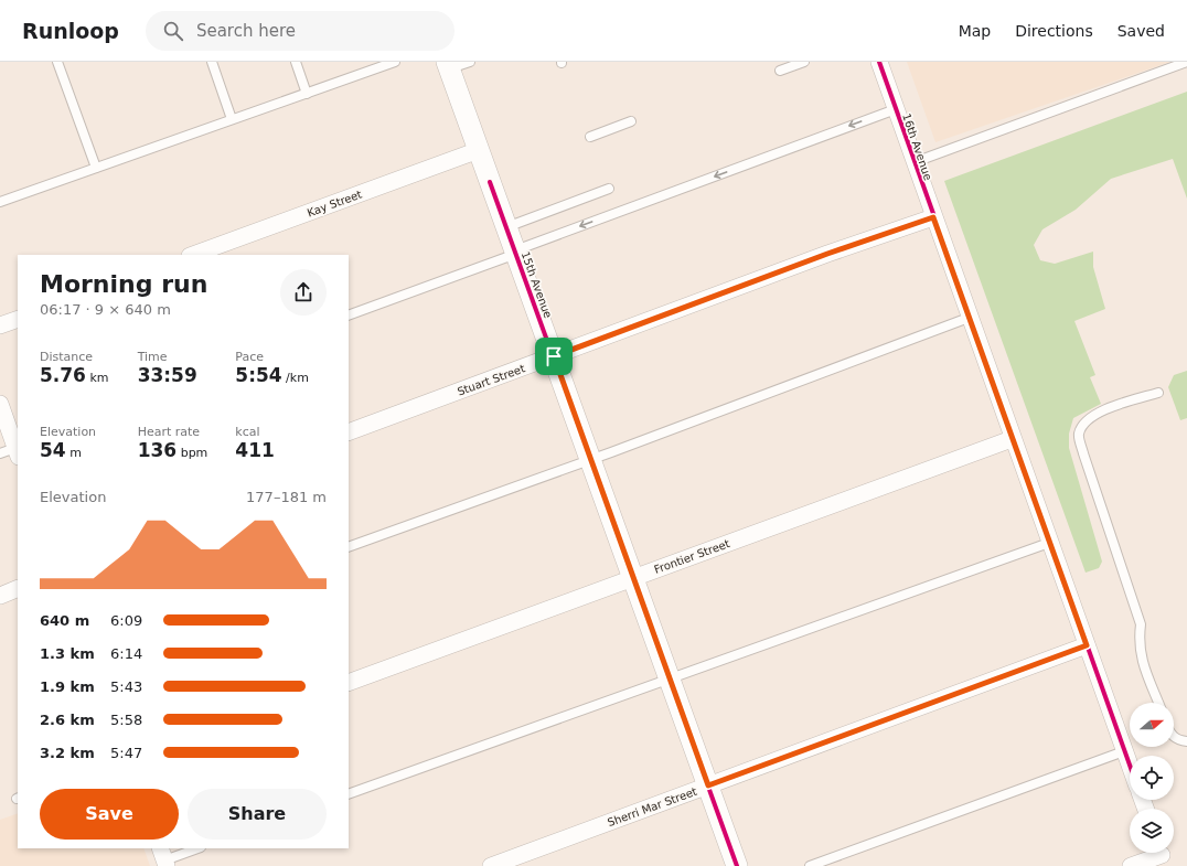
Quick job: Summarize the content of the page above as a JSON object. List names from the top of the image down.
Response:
{
  "streets": {
    "street": [
      "16th Avenue",
      "Kay Street",
      "15th Avenue",
      "Stuart Street",
      "Frontier Street",
      "Sherri Mar Street"
    ]
  },
  "crossings": [
    ["16th Avenue", "Stuart Street"],
    ["16th Avenue", "Frontier Street"],
    ["16th Avenue", "Sherri Mar Street"],
    ["Kay Street", "15th Avenue"],
    ["15th Avenue", "Stuart Street"],
    ["15th Avenue", "Frontier Street"],
    ["15th Avenue", "Sherri Mar Street"]
  ],
  "north": "right",
  "page": {
    "header": "Runloop",
    "search": "Search here",
    "nav": ["Map", "Directions", "Saved"],
    "heading": ["Morning run", "06:17 · 9 × 640 m"],
    "stats": [
      ["Distance", "5.76 km"],
      ["Time", "33:59"],
      ["Pace", "5:54 /km"],
      ["Elevation", "54 m"],
      ["Heart rate", "136 bpm"],
      ["kcal", "411"]
    ],
    "chart": ["Elevation", "177–181 m"],
    "list": [
      {
        "name": "640 m",
        "note": "6:09"
      },
      {
        "name": "1.3 km",
        "note": "6:14"
      },
      {
        "name": "1.9 km",
        "note": "5:43"
      },
      {
        "name": "2.6 km",
        "note": "5:58"
      },
      {
        "name": "3.2 km",
        "note": "5:47"
      }
    ],
    "buttons": ["Save", "Share"]
  }
}
